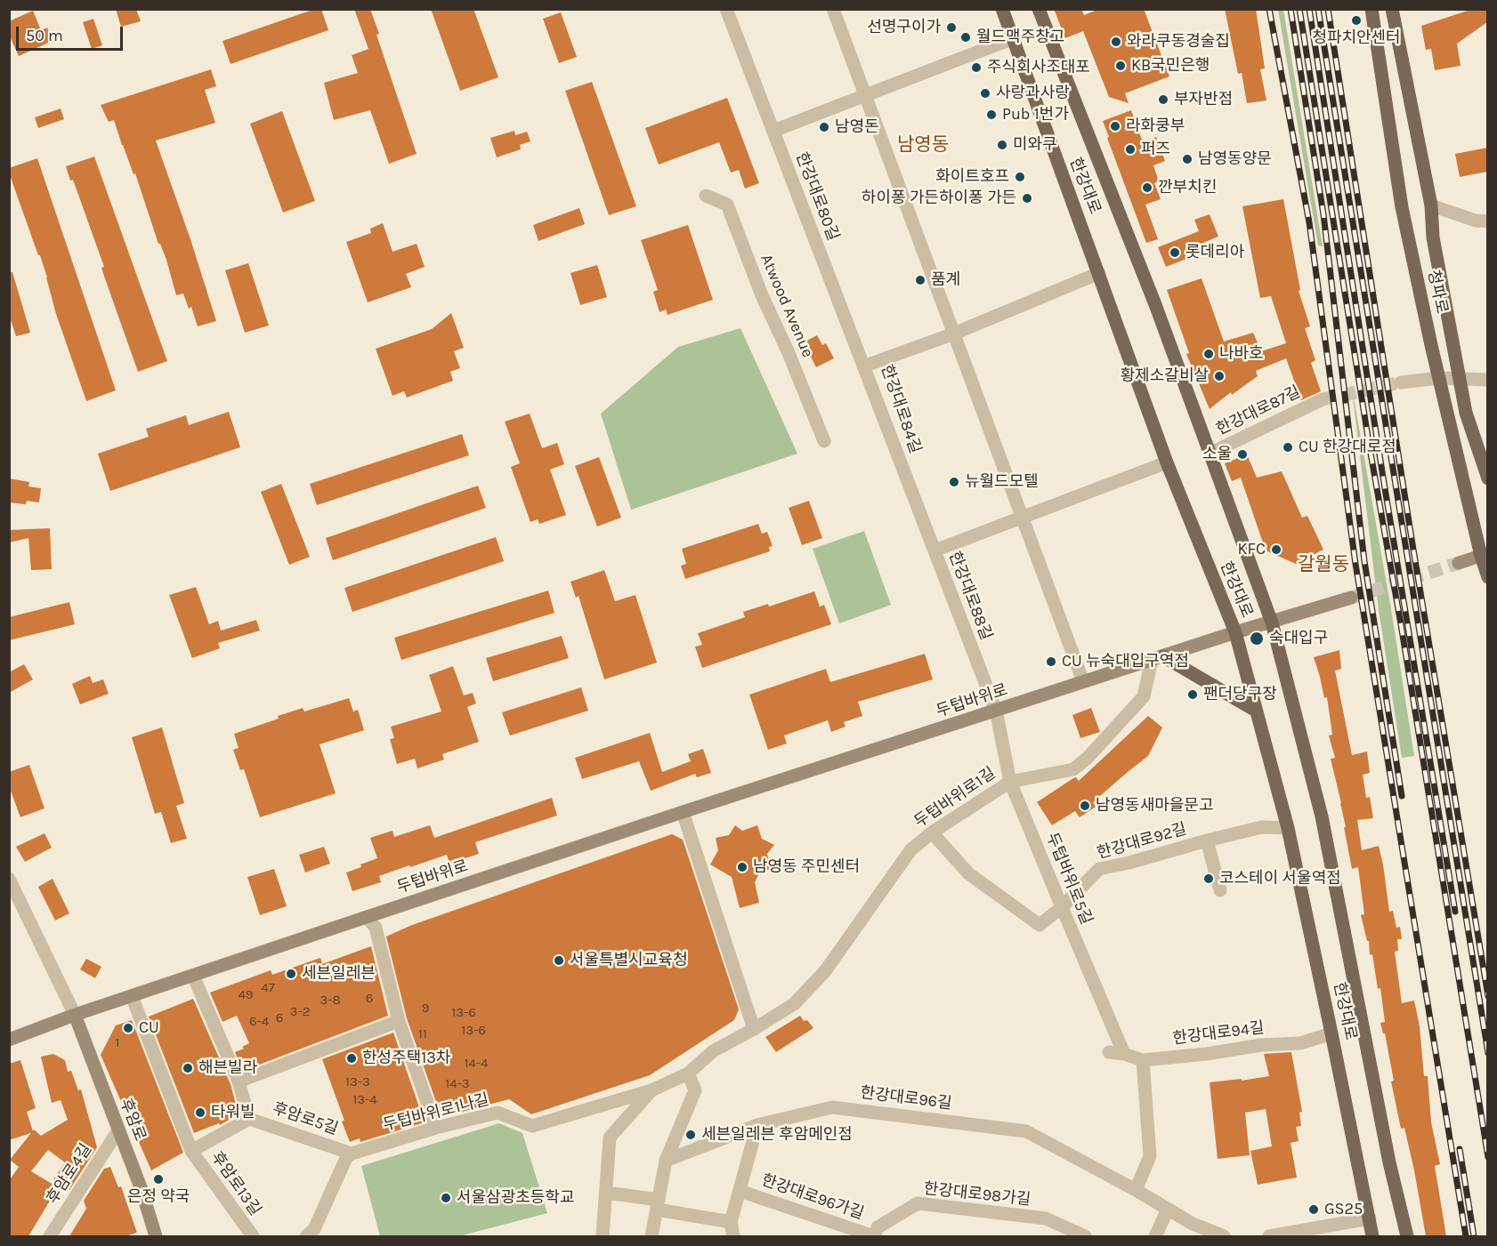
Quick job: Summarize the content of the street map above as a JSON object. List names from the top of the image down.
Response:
{
  "streets": {
    "main road": [
      "한강대로",
      "청파로",
      "두텁바위로",
      "후암로"
    ],
    "street": [
      "한강대로80길",
      "Atwood Avenue",
      "한강대로84길",
      "한강대로87길",
      "한강대로88길",
      "두텁바위로1길",
      "한강대로92길",
      "두텁바위로5길",
      "한강대로94길",
      "한강대로96길",
      "두텁바위로1나길",
      "후암로5길",
      "후암로4길",
      "후암로13길",
      "한강대로98가길",
      "한강대로96가길"
    ]
  },
  "crossings": [
    ["한강대로", "한강대로84길"],
    ["한강대로", "한강대로87길"],
    ["한강대로", "한강대로88길"],
    ["한강대로", "두텁바위로"],
    ["한강대로", "한강대로92길"],
    ["한강대로", "한강대로94길"],
    ["한강대로80길", "한강대로84길"],
    ["한강대로84길", "한강대로88길"],
    ["한강대로88길", "두텁바위로"],
    ["한강대로88길", "두텁바위로5길"],
    ["두텁바위로", "두텁바위로1길"],
    ["두텁바위로", "두텁바위로5길"],
    ["두텁바위로", "후암로"],
    ["두텁바위로1길", "한강대로92길"],
    ["두텁바위로1길", "두텁바위로5길"],
    ["두텁바위로1길", "두텁바위로1나길"],
    ["한강대로92길", "두텁바위로5길"],
    ["두텁바위로5길", "한강대로94길"],
    ["한강대로96길", "한강대로96가길"],
    ["두텁바위로1나길", "후암로5길"],
    ["후암로5길", "후암로13길"],
    ["후암로", "후암로4길"],
    ["한강대로98가길", "한강대로96가길"]
  ],
  "districts": ["남영동", "갈월동"],
  "places": [
    "청파치안센터",
    "선명구이가",
    "월드맥주창고",
    "와라쿠동경술집",
    "KB국민은행",
    "주식회사조대포",
    "사랑과사랑",
    "부자반점",
    "Pub 1번가",
    "라화쿵부",
    "남영돈",
    "미와쿠",
    "퍼즈",
    "남영동양문",
    "화이트호프",
    "깐부치킨",
    "하이퐁 가든하이퐁 가든",
    "롯데리아",
    "품계",
    "나바호",
    "황제소갈비살",
    "CU 한강대로점",
    "소울",
    "뉴월드모텔",
    "KFC",
    "숙대입구",
    "CU 뉴숙대입구역점",
    "팬더당구장",
    "남영동새마을문고",
    "남영동 주민센터",
    "코스테이 서울역점",
    "서울특별시교육청",
    "세븐일레븐",
    "CU",
    "한성주택13차",
    "해븐빌라",
    "타워빌",
    "세븐일레븐 후암메인점",
    "은정 약국",
    "서울삼광초등학교",
    "GS25"
  ],
  "house_numbers": [
    "47",
    "49",
    "6",
    "3-8",
    "9",
    "3-2",
    "13-6",
    "6",
    "6-4",
    "13-6",
    "11",
    "1",
    "14-4",
    "13-3",
    "14-3",
    "13-4"
  ],
  "scale_bar": "50 m"
}
